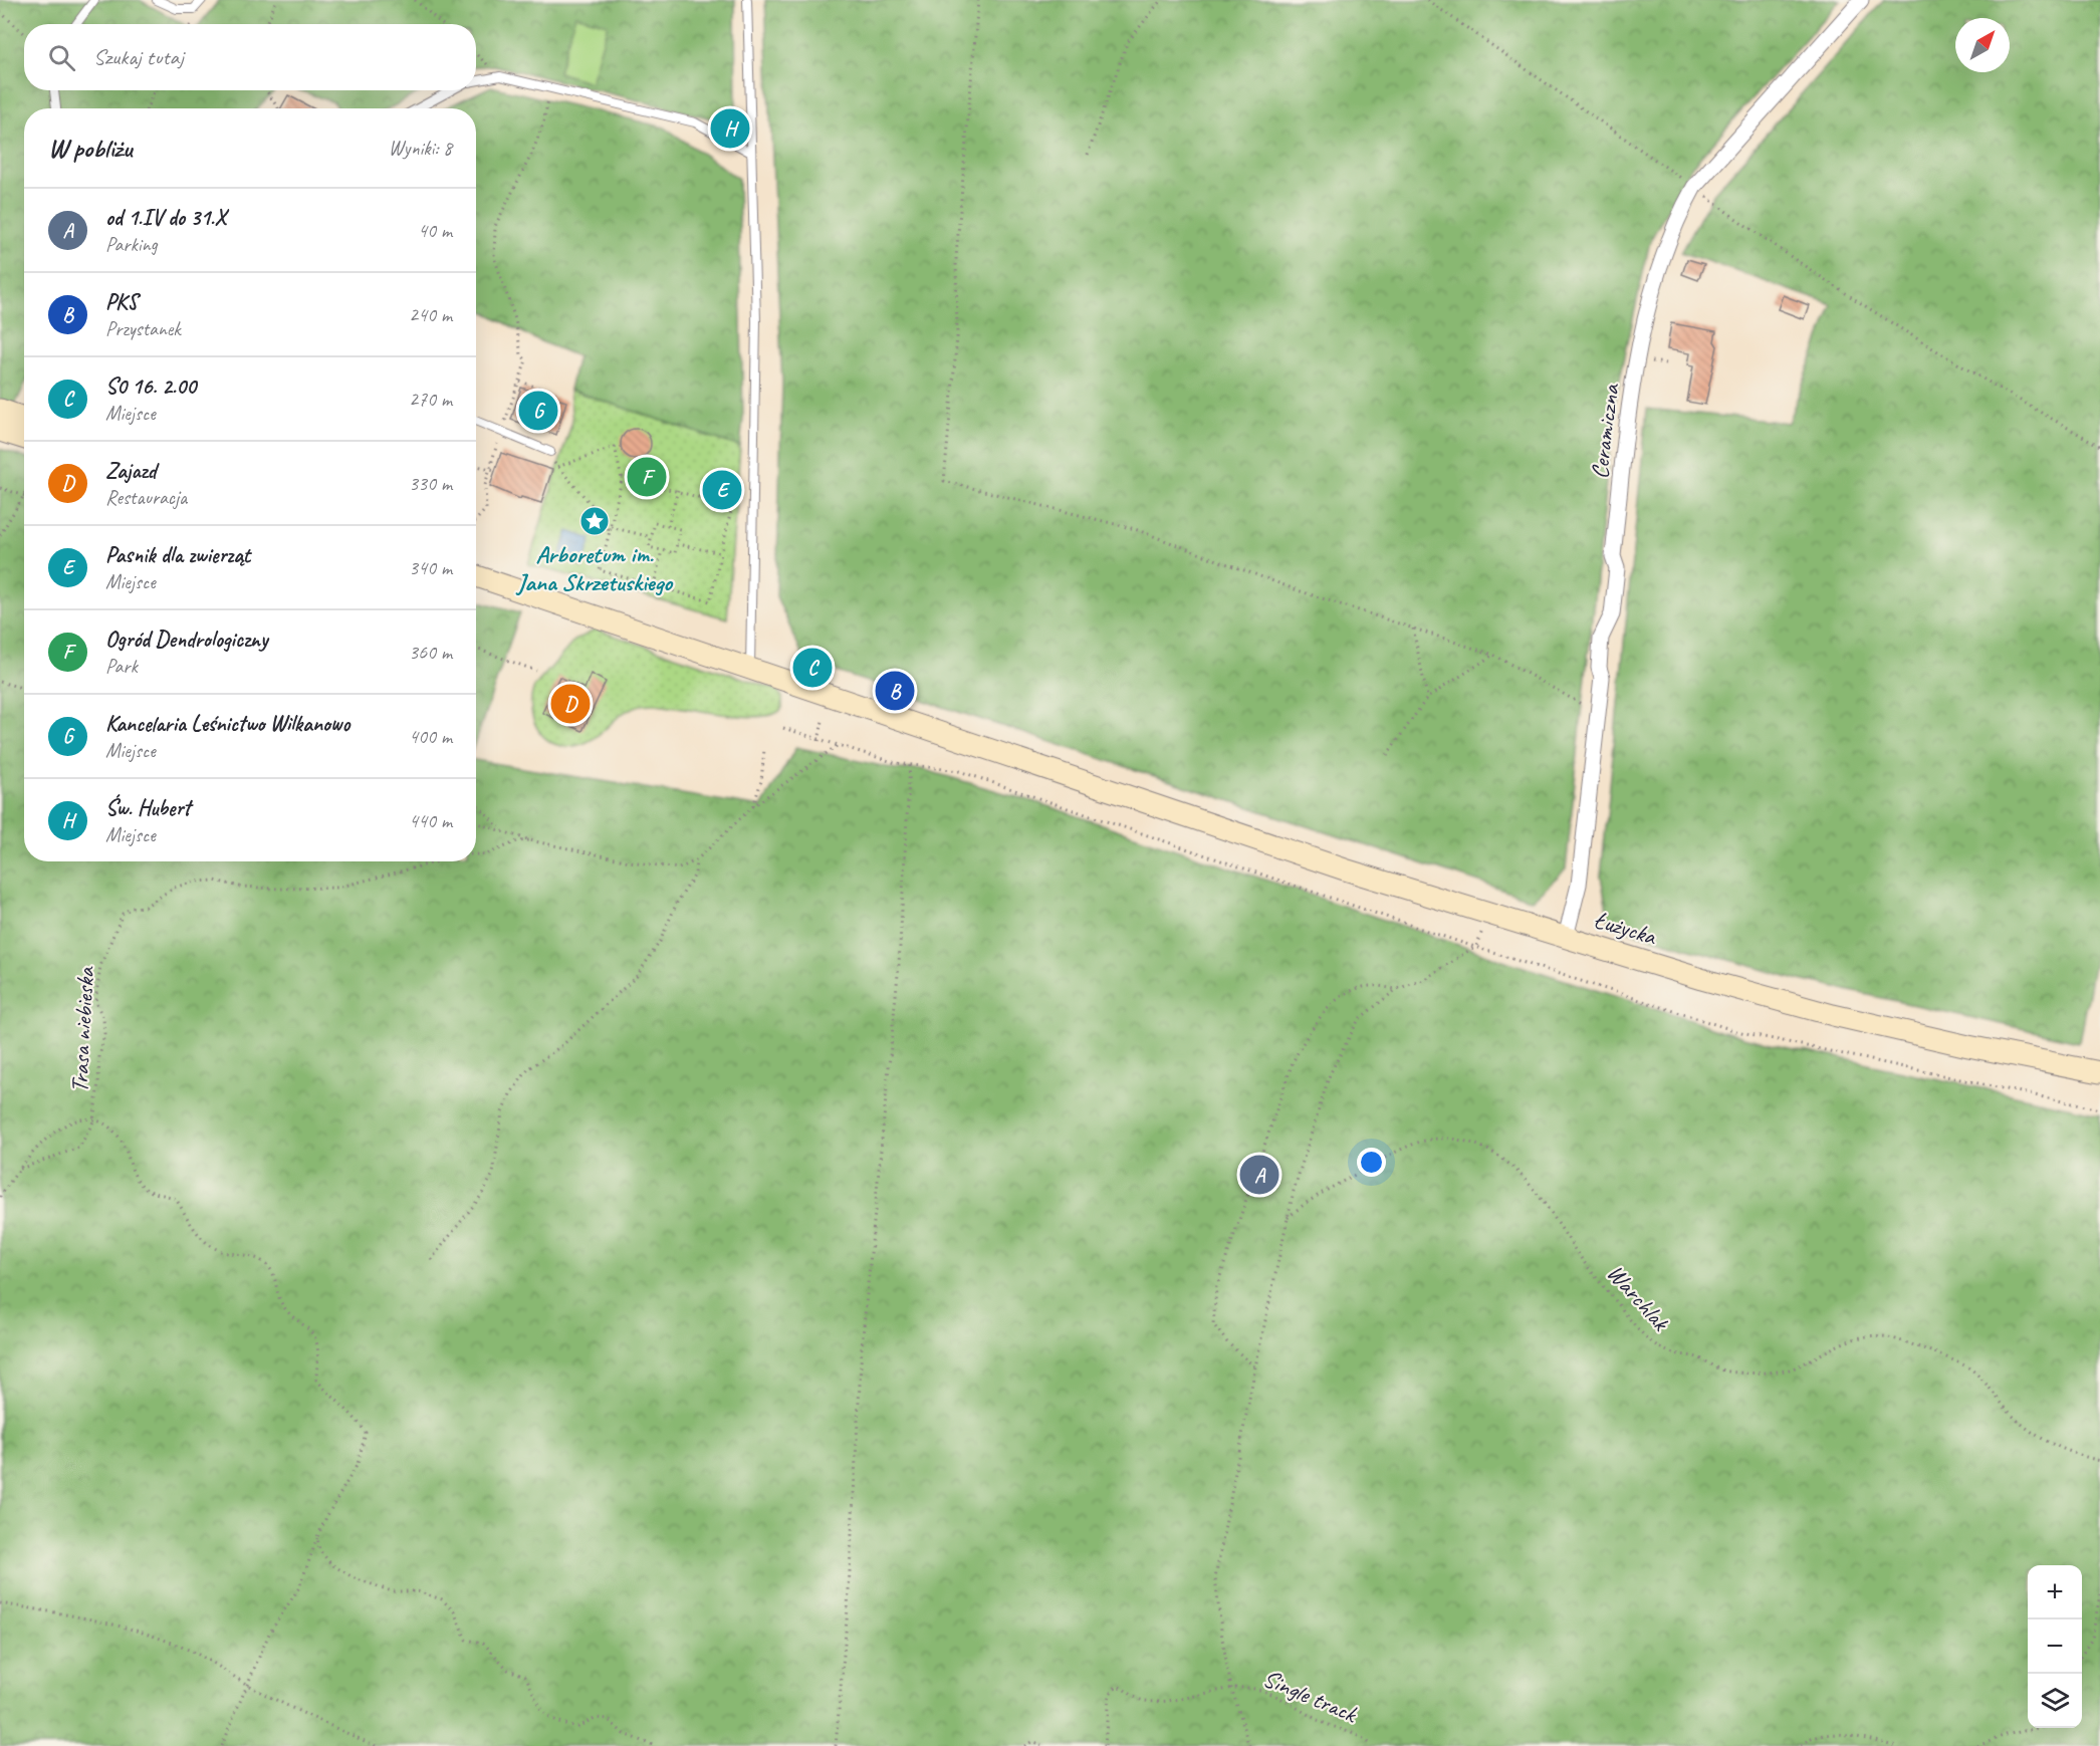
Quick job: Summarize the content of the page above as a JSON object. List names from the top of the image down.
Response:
{
  "streets": {
    "main road": ["Łużycka"],
    "street": ["Ceramiczna"],
    "path": ["Trasa niebieska", "Warchlak", "Single track"]
  },
  "crossings": [
    ["Ceramiczna", "Łużycka"]
  ],
  "places": {
    "place": ["Arboretum im. Jana Skrzetuskiego"]
  },
  "north": "top right",
  "page": {
    "search": "Szukaj tutaj",
    "pins": [
      "H",
      "G",
      "F",
      "E",
      "C",
      "B",
      "D",
      "A"
    ],
    "heading": ["W pobliżu", "Wyniki: 8"],
    "list": [
      {
        "mark": "A",
        "name": "od 1.IV do 31.X",
        "note": "Parking",
        "value": "40 m"
      },
      {
        "mark": "B",
        "name": "PKS",
        "note": "Przystanek",
        "value": "240 m"
      },
      {
        "mark": "C",
        "name": "S0 16. 2.00",
        "note": "Miejsce",
        "value": "270 m"
      },
      {
        "mark": "D",
        "name": "Zajazd",
        "note": "Restauracja",
        "value": "330 m"
      },
      {
        "mark": "E",
        "name": "Pasnik dla zwierząt",
        "note": "Miejsce",
        "value": "340 m"
      },
      {
        "mark": "F",
        "name": "Ogród Dendrologiczny",
        "note": "Park",
        "value": "360 m"
      },
      {
        "mark": "G",
        "name": "Kancelaria Leśnictwo Wilkanowo",
        "note": "Miejsce",
        "value": "400 m"
      },
      {
        "mark": "H",
        "name": "Św. Hubert",
        "note": "Miejsce",
        "value": "440 m"
      }
    ],
    "map_buttons": ["+", "−"]
  }
}
